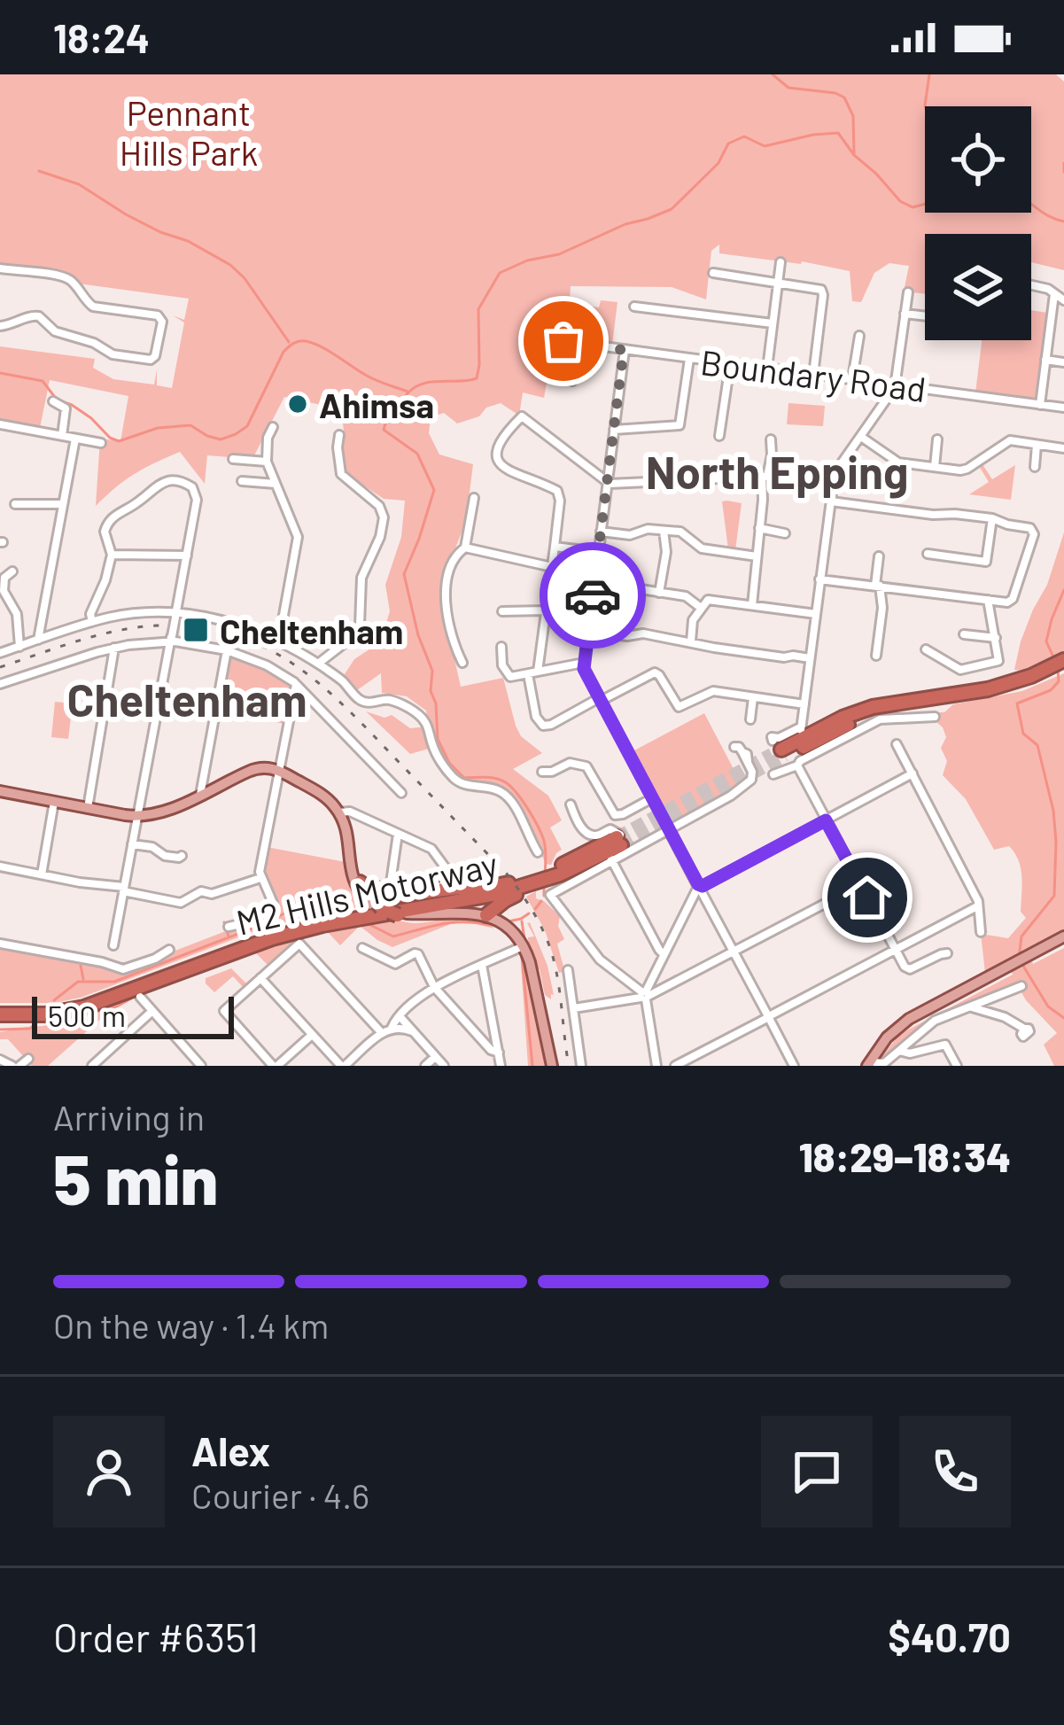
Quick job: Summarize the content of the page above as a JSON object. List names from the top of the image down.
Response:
{
  "streets": {
    "highway": ["M2 Hills Motorway"],
    "street": ["Boundary Road"]
  },
  "districts": ["North Epping", "Cheltenham"],
  "parks": ["Pennant Hills Park"],
  "places": {
    "other": ["Ahimsa"],
    "transit": ["Cheltenham"]
  },
  "scale_bar": "500 m",
  "page": {
    "status": "18:24",
    "scale": "500 m",
    "heading": ["5 min", "Arriving in", "18:29–18:34"],
    "panel": [
      "Alex",
      "Courier · 4.6",
      "Order #6351",
      "$40.70"
    ],
    "bar": "On the way · 1.4 km"
  }
}
